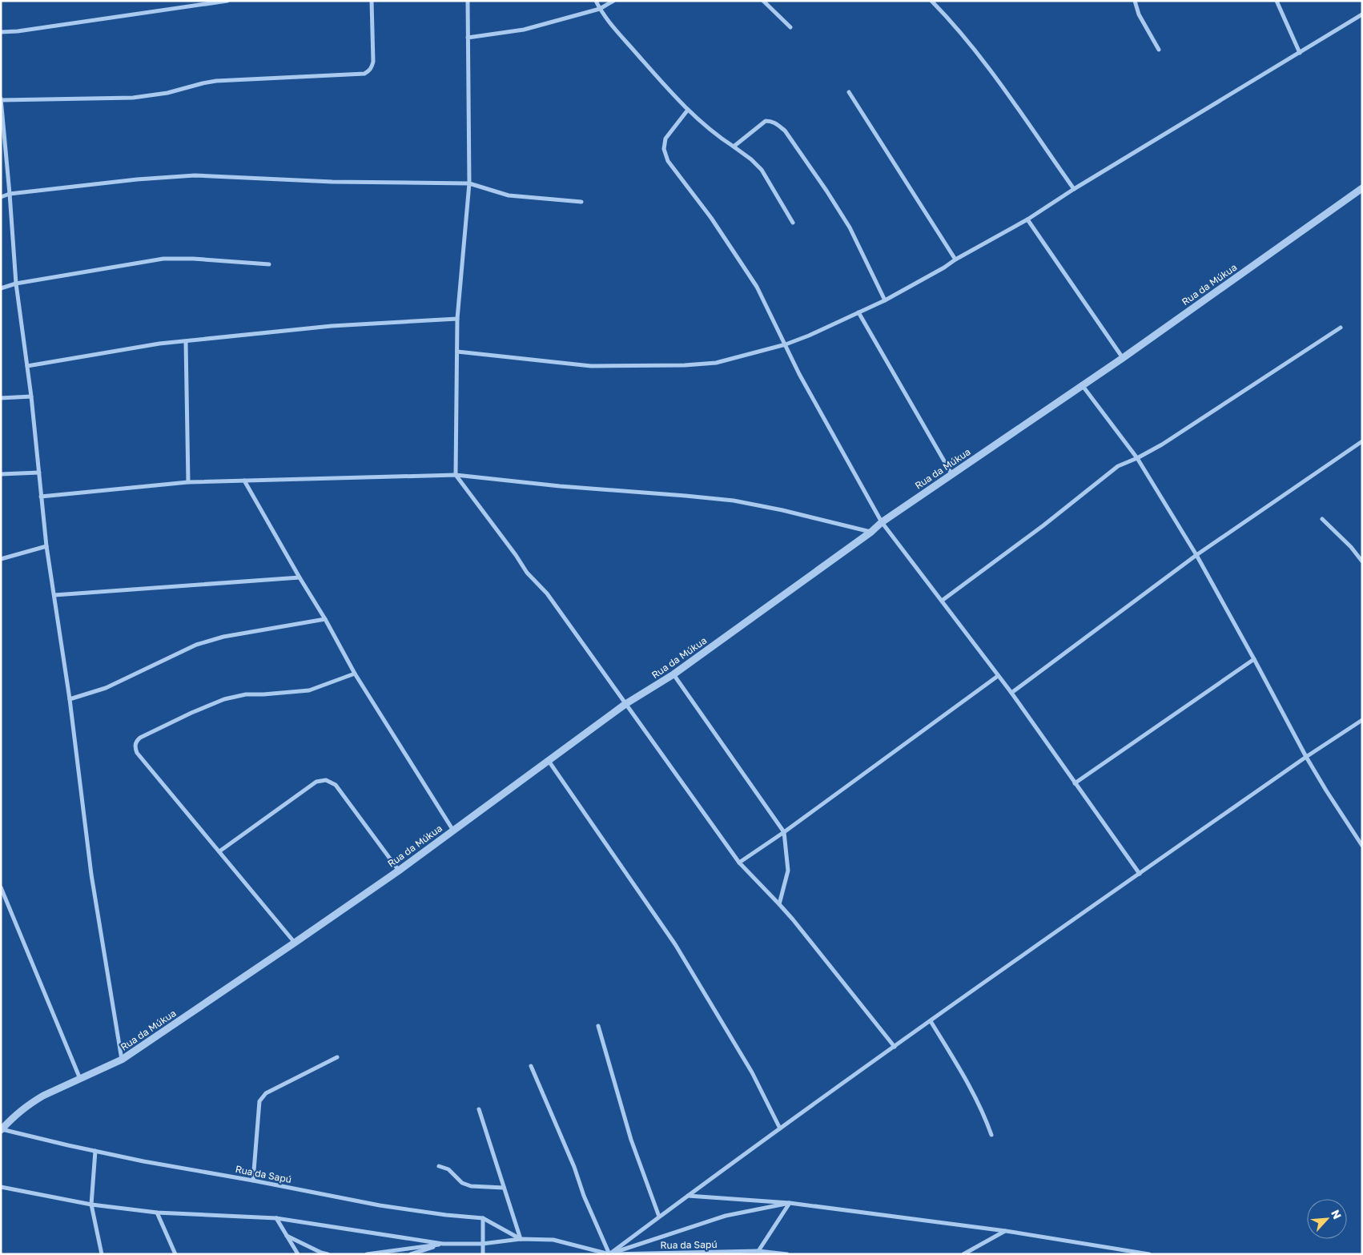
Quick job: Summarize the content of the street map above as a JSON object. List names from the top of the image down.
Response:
{
  "streets": {
    "street": ["Rua da Múkua", "Rua da Sapú"]
  },
  "crossings": [
    ["Rua da Múkua", "Rua da Sapú"]
  ],
  "north": "top right"
}
